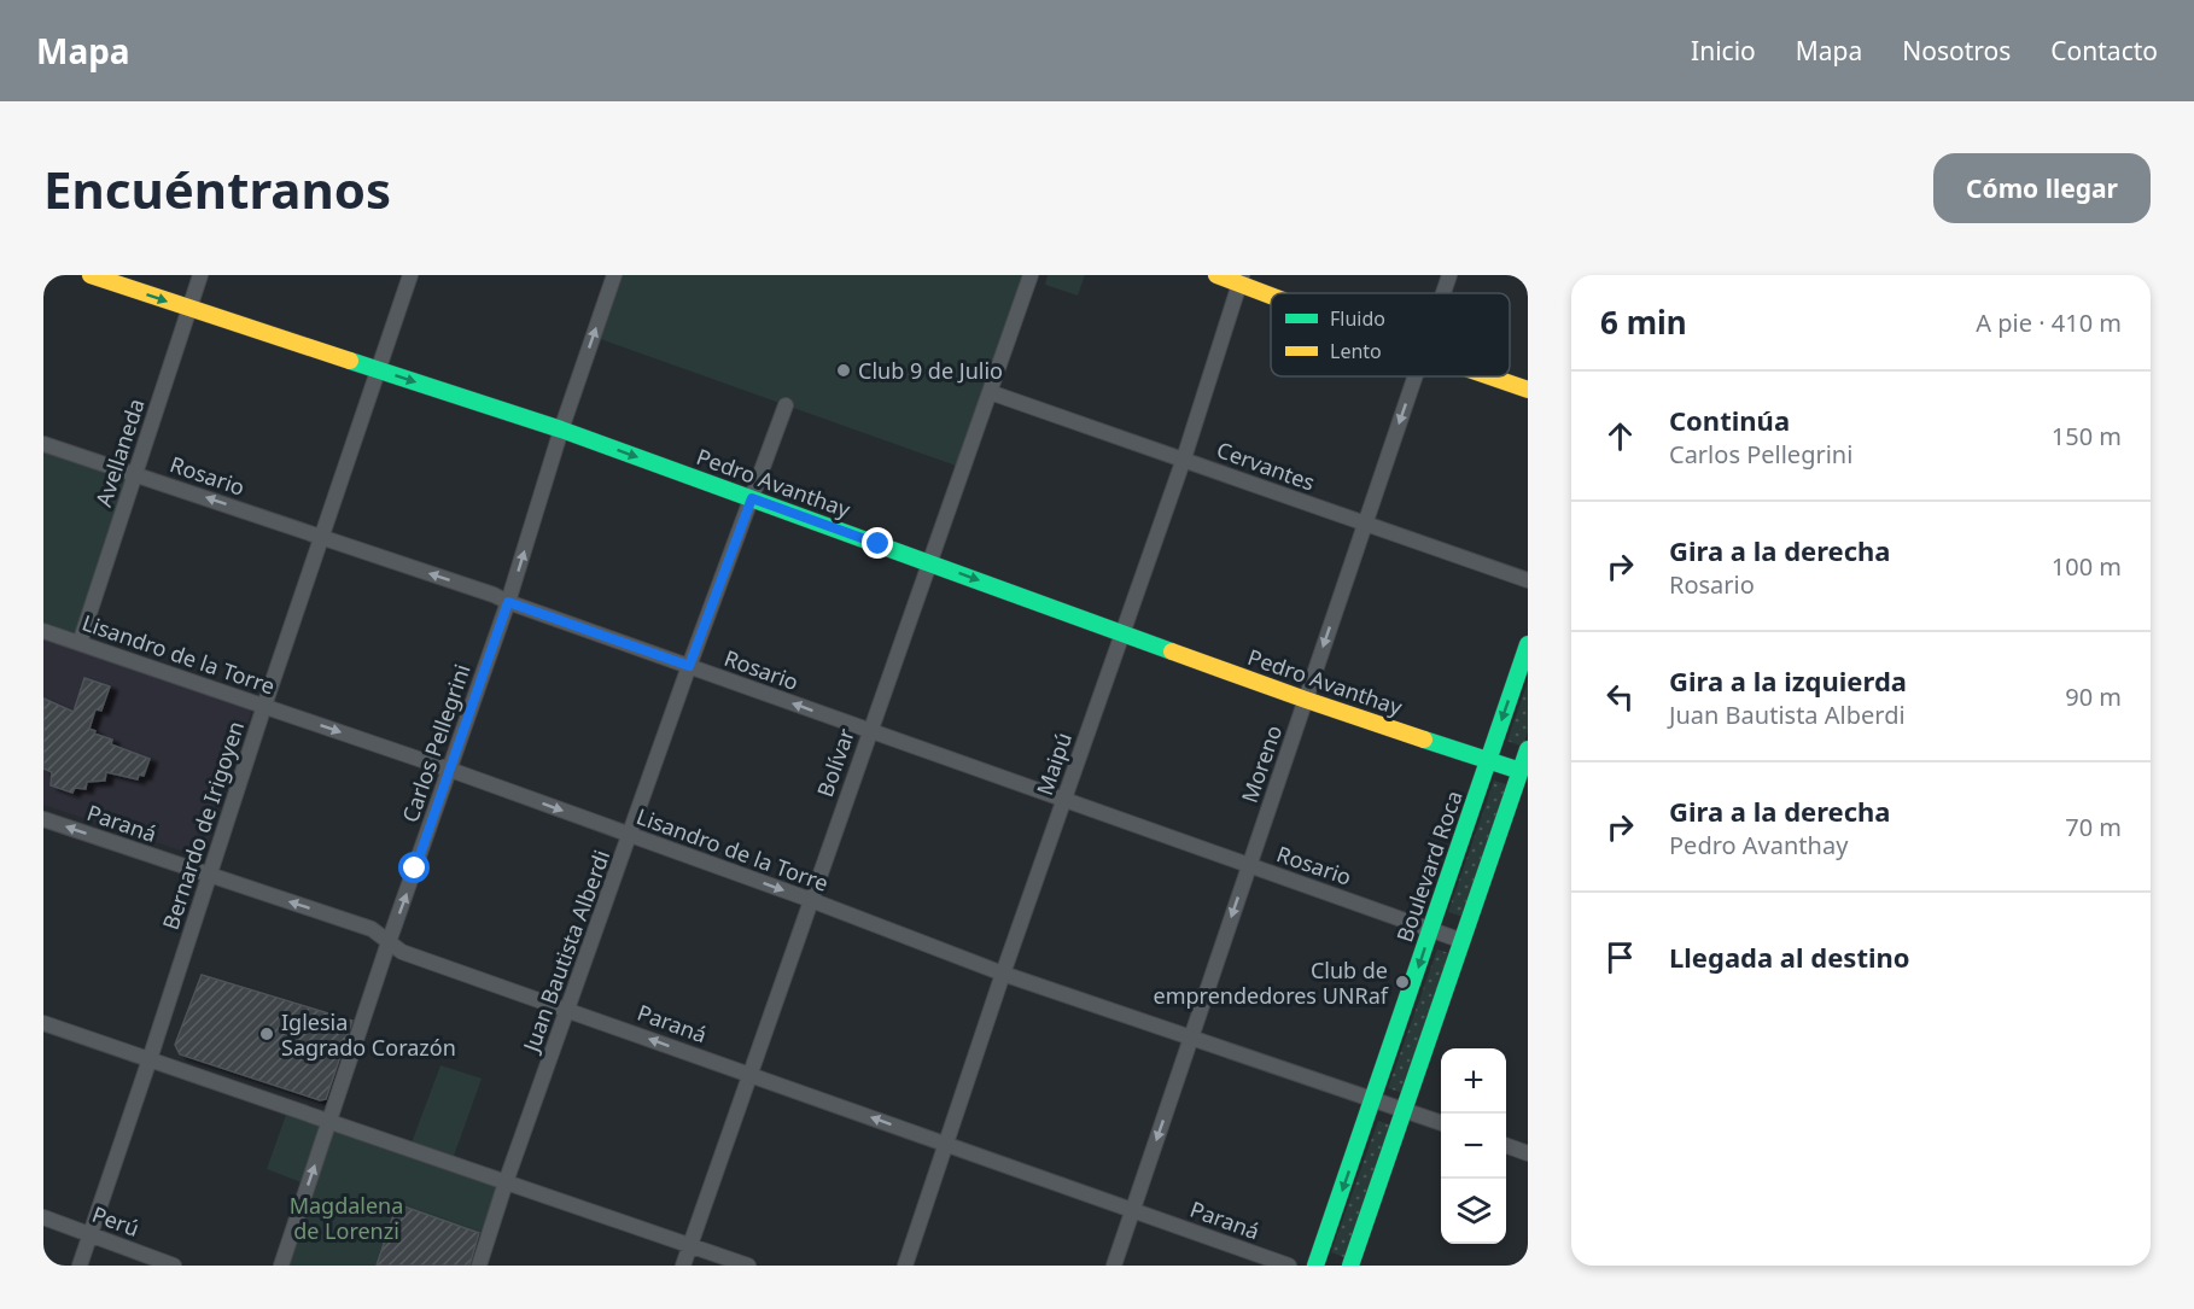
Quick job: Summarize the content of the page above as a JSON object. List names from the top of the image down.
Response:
{
  "streets": {
    "street": [
      "Avellaneda",
      "Cervantes",
      "Rosario",
      "Pedro Avanthay",
      "Lisandro de la Torre",
      "Carlos Pellegrini",
      "Bolívar",
      "Maipú",
      "Moreno",
      "Paraná",
      "Bernardo de Irigoyen",
      "Boulevard Roca",
      "Juan Bautista Alberdi",
      "Perú"
    ]
  },
  "crossings": [
    ["Avellaneda", "Rosario"],
    ["Avellaneda", "Pedro Avanthay"],
    ["Avellaneda", "Lisandro de la Torre"],
    ["Cervantes", "Bolívar"],
    ["Cervantes", "Maipú"],
    ["Cervantes", "Moreno"],
    ["Rosario", "Carlos Pellegrini"],
    ["Rosario", "Bolívar"],
    ["Rosario", "Maipú"],
    ["Rosario", "Moreno"],
    ["Rosario", "Bernardo de Irigoyen"],
    ["Rosario", "Boulevard Roca"],
    ["Rosario", "Juan Bautista Alberdi"],
    ["Pedro Avanthay", "Carlos Pellegrini"],
    ["Pedro Avanthay", "Bolívar"],
    ["Pedro Avanthay", "Maipú"],
    ["Pedro Avanthay", "Moreno"],
    ["Pedro Avanthay", "Bernardo de Irigoyen"],
    ["Pedro Avanthay", "Boulevard Roca"],
    ["Pedro Avanthay", "Juan Bautista Alberdi"],
    ["Lisandro de la Torre", "Carlos Pellegrini"],
    ["Lisandro de la Torre", "Bolívar"],
    ["Lisandro de la Torre", "Maipú"],
    ["Lisandro de la Torre", "Moreno"],
    ["Lisandro de la Torre", "Bernardo de Irigoyen"],
    ["Lisandro de la Torre", "Boulevard Roca"],
    ["Lisandro de la Torre", "Juan Bautista Alberdi"],
    ["Carlos Pellegrini", "Paraná"],
    ["Bolívar", "Paraná"],
    ["Maipú", "Paraná"],
    ["Moreno", "Paraná"],
    ["Paraná", "Bernardo de Irigoyen"],
    ["Paraná", "Juan Bautista Alberdi"],
    ["Bernardo de Irigoyen", "Perú"]
  ],
  "one_way": [
    "Rosario",
    "Pedro Avanthay",
    "Lisandro de la Torre",
    "Carlos Pellegrini",
    "Moreno",
    "Paraná"
  ],
  "parks": ["Magdalena de Lorenzi"],
  "places": ["Club 9 de Julio", "Club de emprendedores UNRaf", "Iglesia Sagrado Corazón"],
  "legend": ["Fluido", "Lento"],
  "page": {
    "header": "Mapa",
    "nav": [
      "Inicio",
      "Mapa",
      "Nosotros",
      "Contacto"
    ],
    "buttons": "Cómo llegar",
    "title": "Encuéntranos",
    "heading": ["6 min", "A pie · 410 m"],
    "list": [
      ["Continúa", "Carlos Pellegrini", "150 m"],
      ["Gira a la derecha", "Rosario", "100 m"],
      ["Gira a la izquierda", "Juan Bautista Alberdi", "90 m"],
      ["Gira a la derecha", "Pedro Avanthay", "70 m"],
      "Llegada al destino"
    ],
    "map_buttons": ["+", "−"]
  }
}
